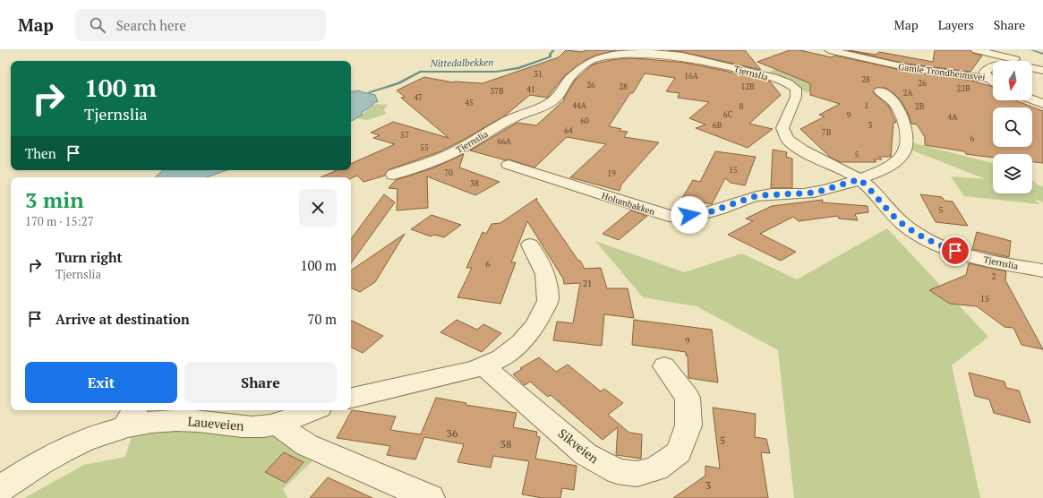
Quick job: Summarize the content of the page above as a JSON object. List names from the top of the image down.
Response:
{
  "streets": {
    "street": [
      "Gamle Trondheimsvei",
      "Tjernslia",
      "Holumbakken",
      "Laueveien",
      "Sikveien"
    ]
  },
  "crossings": [
    ["Tjernslia", "Holumbakken"]
  ],
  "water": ["Nittedalbekken"],
  "house_numbers": [
    "31",
    "16A",
    "28",
    "26",
    "26",
    "28",
    "12B",
    "22B",
    "41",
    "37B",
    "2A",
    "47",
    "45",
    "44A",
    "1",
    "8",
    "2B",
    "6C",
    "9",
    "4A",
    "60",
    "6B",
    "3",
    "64",
    "7B",
    "57",
    "6",
    "66A",
    "55",
    "5",
    "15",
    "70",
    "19",
    "38",
    "5",
    "6",
    "2",
    "21",
    "15",
    "9",
    "36",
    "5",
    "38",
    "3"
  ],
  "north": "bottom",
  "page": {
    "header": "Map",
    "search": "Search here",
    "nav": ["Map", "Layers", "Share"],
    "turn": ["100 m", "Tjernslia"],
    "then": "Then",
    "heading": ["3 min", "170 m · 15:27"],
    "list": [
      {
        "name": "Turn right",
        "note": "Tjernslia",
        "value": "100 m"
      },
      {
        "name": "Arrive at destination",
        "value": "70 m"
      }
    ],
    "buttons": ["Exit", "Share"]
  }
}
